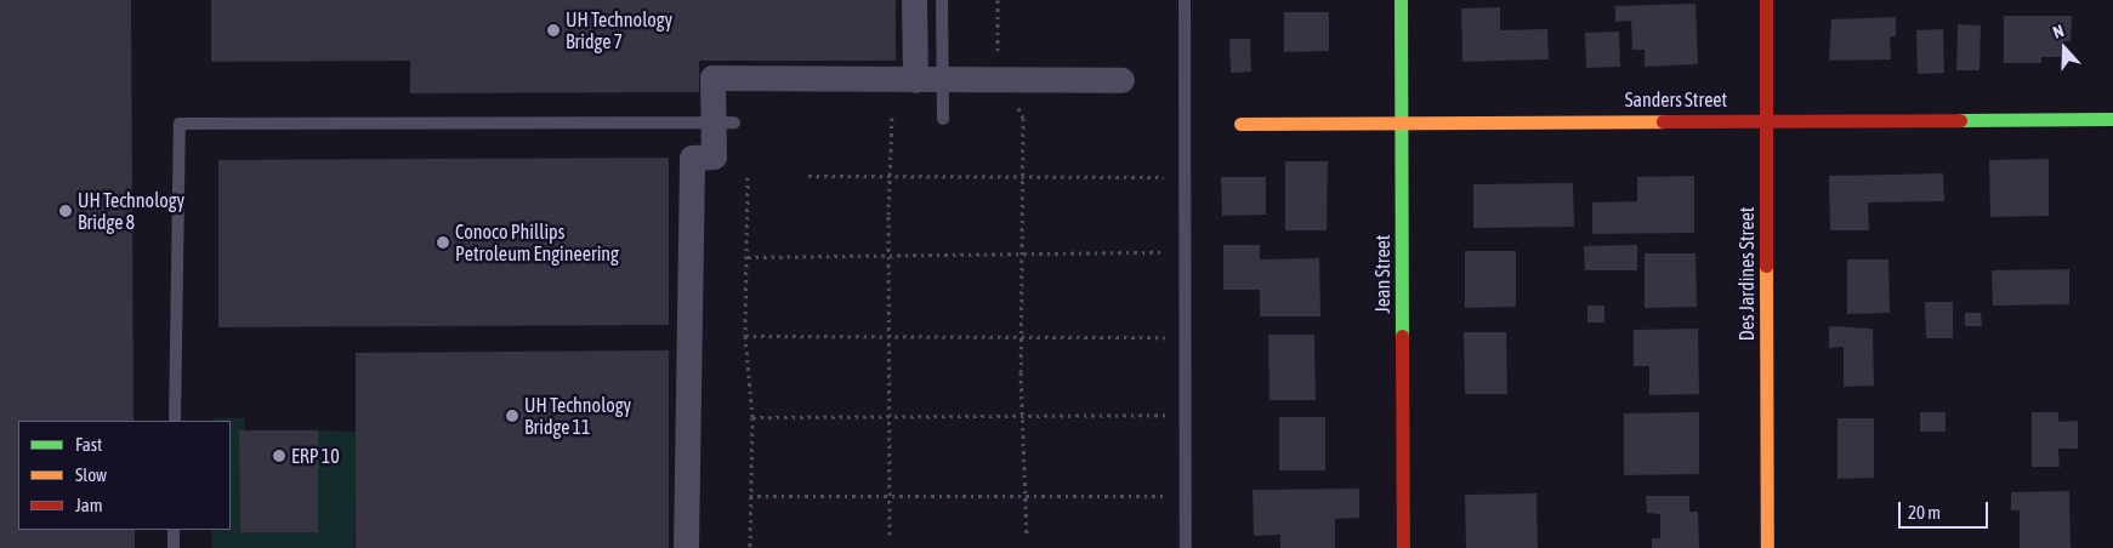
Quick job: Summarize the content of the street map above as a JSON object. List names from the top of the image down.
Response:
{
  "streets": {
    "street": ["Sanders Street", "Jean Street", "Des Jardines Street"]
  },
  "crossings": [
    ["Sanders Street", "Jean Street"],
    ["Sanders Street", "Des Jardines Street"]
  ],
  "places": [
    "UH Technology Bridge 7",
    "UH Technology Bridge 8",
    "Conoco Phillips Petroleum Engineering",
    "UH Technology Bridge 11",
    "ERP 10"
  ],
  "legend": ["Fast", "Slow", "Jam"],
  "scale_bar": "20 m",
  "north": "top"
}
